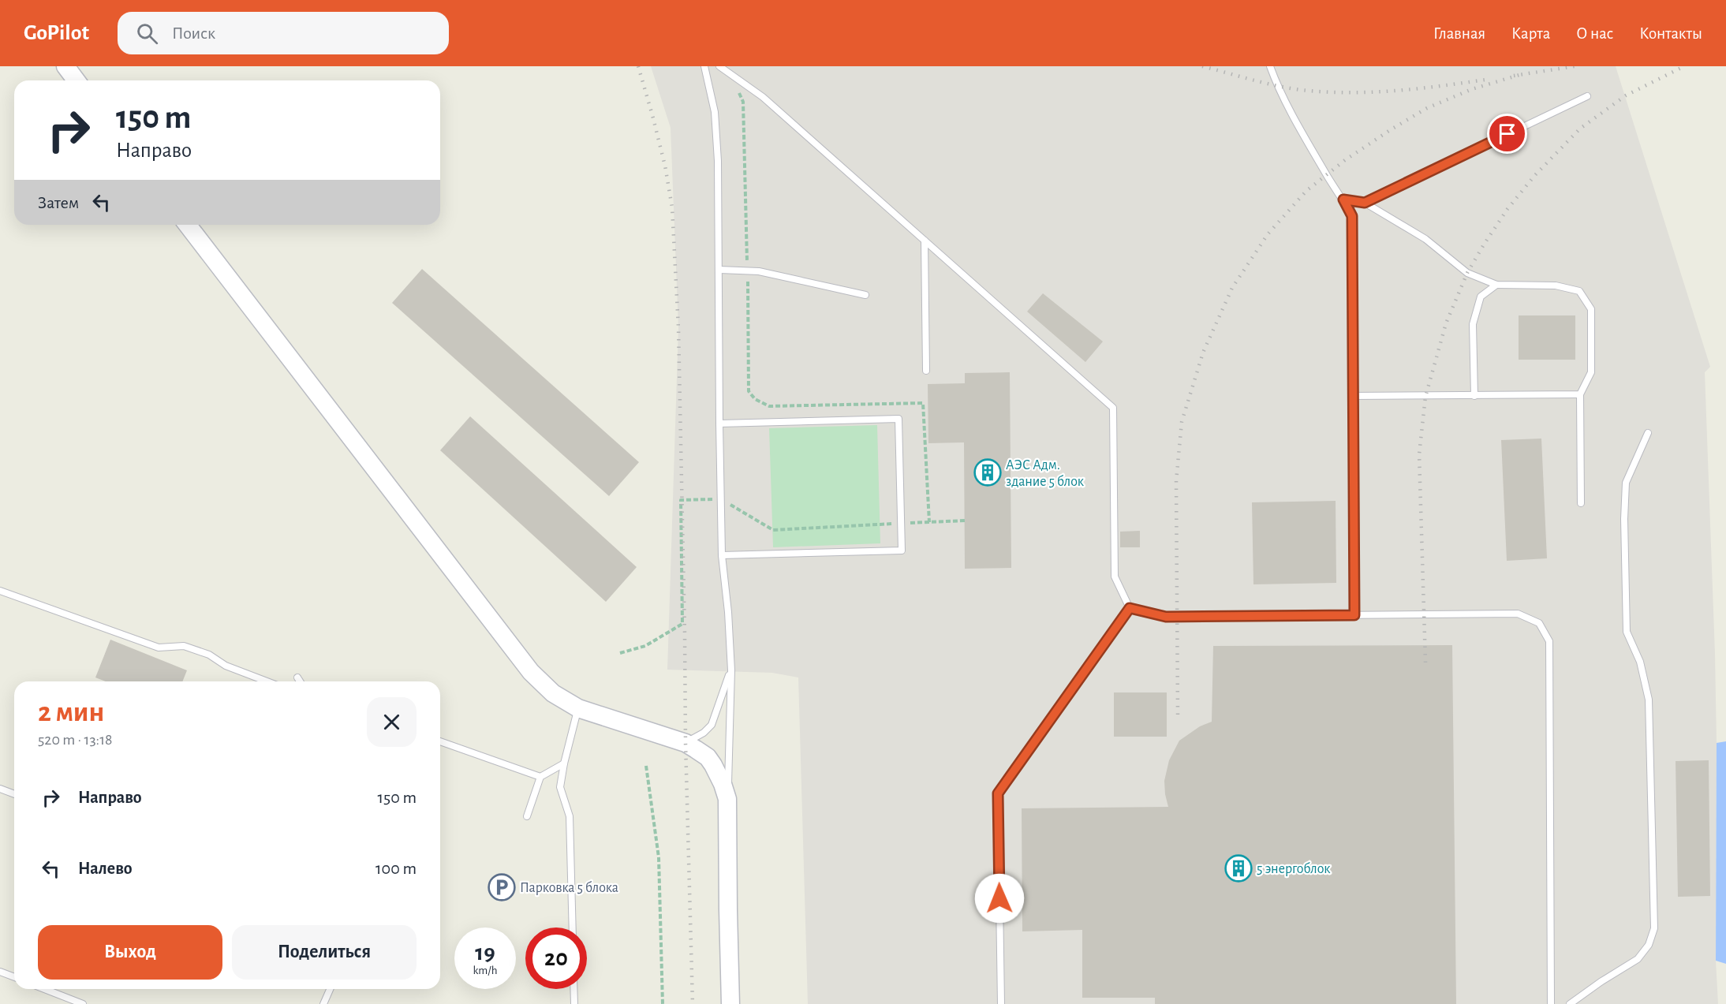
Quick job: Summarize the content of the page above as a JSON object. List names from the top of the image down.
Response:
{
  "places": {
    "building": ["АЭС Адм. здание 5 блок", "5 энергоблок"],
    "parking": ["Парковка 5 блока"]
  },
  "page": {
    "header": "GoPilot",
    "search": "Поиск",
    "nav": [
      "Главная",
      "Карта",
      "О нас",
      "Контакты"
    ],
    "turn": ["150 m", "Направо"],
    "then": "Затем",
    "heading": ["2 мин", "520 m · 13:18"],
    "list": [
      {
        "name": "Направо",
        "value": "150 m"
      },
      {
        "name": "Налево",
        "value": "100 m"
      }
    ],
    "buttons": ["Выход", "Поделиться"],
    "speed": "19 km/h",
    "limit": "20"
  }
}
